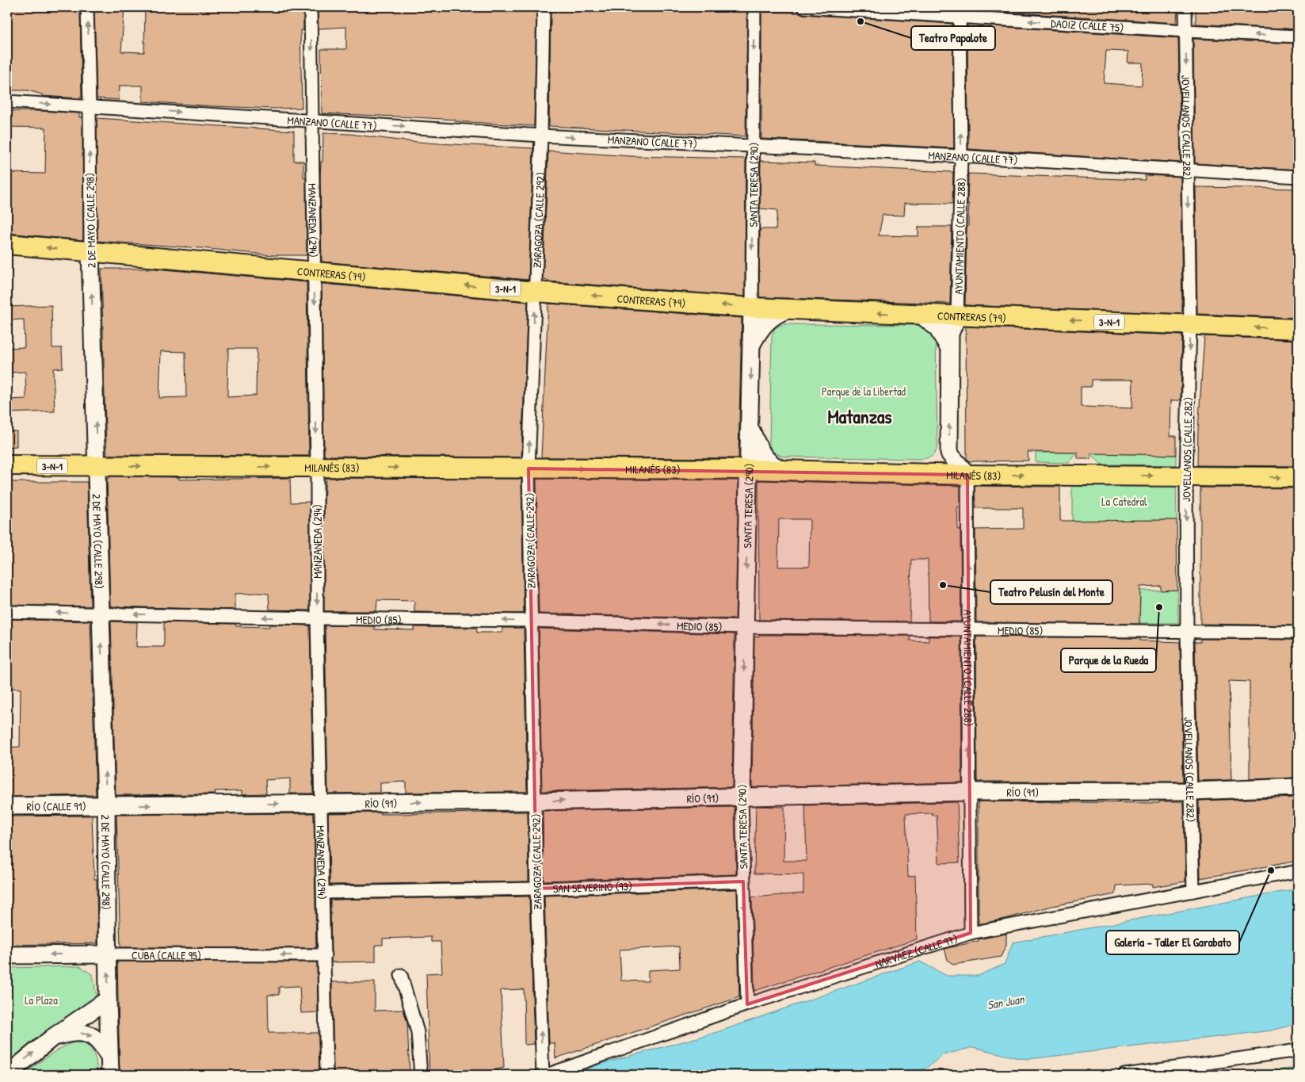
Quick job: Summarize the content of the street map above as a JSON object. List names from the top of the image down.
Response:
{
  "streets": {
    "main road": ["CONTRERAS (79)", "3-N-1", "MILANÉS (83)"],
    "street": [
      "DAOIZ (CALLE 75)",
      "MANZANO (CALLE 77)",
      "JOVELLANOS (CALLE 282)",
      "SANTA TERESA (290)",
      "2 DE MAYO (CALLE 298)",
      "MANZANEDA (294)",
      "ZARAGOZA (CALLE 292)",
      "AYUNTAMIENTO (CALLE 288)",
      "MEDIO (85)",
      "RÍO (91)",
      "RÍO (CALLE 91)",
      "SAN SEVERINO (93)",
      "NARVÁEZ (CALLE 97)",
      "CUBA (CALLE 95)"
    ]
  },
  "crossings": [
    ["DAOIZ (CALLE 75)", "JOVELLANOS (CALLE 282)"],
    ["DAOIZ (CALLE 75)", "AYUNTAMIENTO (CALLE 288)"],
    ["MANZANO (CALLE 77)", "JOVELLANOS (CALLE 282)"],
    ["MANZANO (CALLE 77)", "SANTA TERESA (290)"],
    ["MANZANO (CALLE 77)", "2 DE MAYO (CALLE 298)"],
    ["MANZANO (CALLE 77)", "MANZANEDA (294)"],
    ["MANZANO (CALLE 77)", "ZARAGOZA (CALLE 292)"],
    ["MANZANO (CALLE 77)", "AYUNTAMIENTO (CALLE 288)"],
    ["JOVELLANOS (CALLE 282)", "CONTRERAS (79)"],
    ["JOVELLANOS (CALLE 282)", "MILANÉS (83)"],
    ["JOVELLANOS (CALLE 282)", "MEDIO (85)"],
    ["JOVELLANOS (CALLE 282)", "RÍO (91)"],
    ["JOVELLANOS (CALLE 282)", "NARVÁEZ (CALLE 97)"],
    ["SANTA TERESA (290)", "CONTRERAS (79)"],
    ["SANTA TERESA (290)", "MILANÉS (83)"],
    ["SANTA TERESA (290)", "MEDIO (85)"],
    ["SANTA TERESA (290)", "RÍO (91)"],
    ["SANTA TERESA (290)", "SAN SEVERINO (93)"],
    ["SANTA TERESA (290)", "NARVÁEZ (CALLE 97)"],
    ["2 DE MAYO (CALLE 298)", "CONTRERAS (79)"],
    ["2 DE MAYO (CALLE 298)", "MILANÉS (83)"],
    ["2 DE MAYO (CALLE 298)", "MEDIO (85)"],
    ["2 DE MAYO (CALLE 298)", "RÍO (91)"],
    ["2 DE MAYO (CALLE 298)", "RÍO (CALLE 91)"],
    ["2 DE MAYO (CALLE 298)", "CUBA (CALLE 95)"],
    ["MANZANEDA (294)", "CONTRERAS (79)"],
    ["MANZANEDA (294)", "MILANÉS (83)"],
    ["MANZANEDA (294)", "MEDIO (85)"],
    ["MANZANEDA (294)", "RÍO (91)"],
    ["MANZANEDA (294)", "SAN SEVERINO (93)"],
    ["MANZANEDA (294)", "CUBA (CALLE 95)"],
    ["ZARAGOZA (CALLE 292)", "CONTRERAS (79)"],
    ["ZARAGOZA (CALLE 292)", "MILANÉS (83)"],
    ["ZARAGOZA (CALLE 292)", "MEDIO (85)"],
    ["ZARAGOZA (CALLE 292)", "RÍO (91)"],
    ["ZARAGOZA (CALLE 292)", "SAN SEVERINO (93)"],
    ["AYUNTAMIENTO (CALLE 288)", "CONTRERAS (79)"],
    ["AYUNTAMIENTO (CALLE 288)", "MILANÉS (83)"],
    ["AYUNTAMIENTO (CALLE 288)", "MEDIO (85)"],
    ["AYUNTAMIENTO (CALLE 288)", "RÍO (91)"],
    ["AYUNTAMIENTO (CALLE 288)", "NARVÁEZ (CALLE 97)"],
    ["RÍO (91)", "RÍO (CALLE 91)"]
  ],
  "one_way": [
    "DAOIZ (CALLE 75)",
    "MANZANO (CALLE 77)",
    "JOVELLANOS (CALLE 282)",
    "SANTA TERESA (290)",
    "2 DE MAYO (CALLE 298)",
    "MANZANEDA (294)",
    "ZARAGOZA (CALLE 292)",
    "AYUNTAMIENTO (CALLE 288)",
    "CONTRERAS (79)",
    "MILANÉS (83)",
    "MEDIO (85)",
    "RÍO (91)",
    "CUBA (CALLE 95)"
  ],
  "districts": ["Matanzas"],
  "water": ["San Juan"],
  "parks": ["Parque de la Libertad", "La Catedral", "La Plaza"],
  "places": [
    "Teatro Papalote",
    "Teatro Pelusín del Monte",
    "Parque de la Rueda",
    "Galería - Taller El Garabato"
  ]
}
